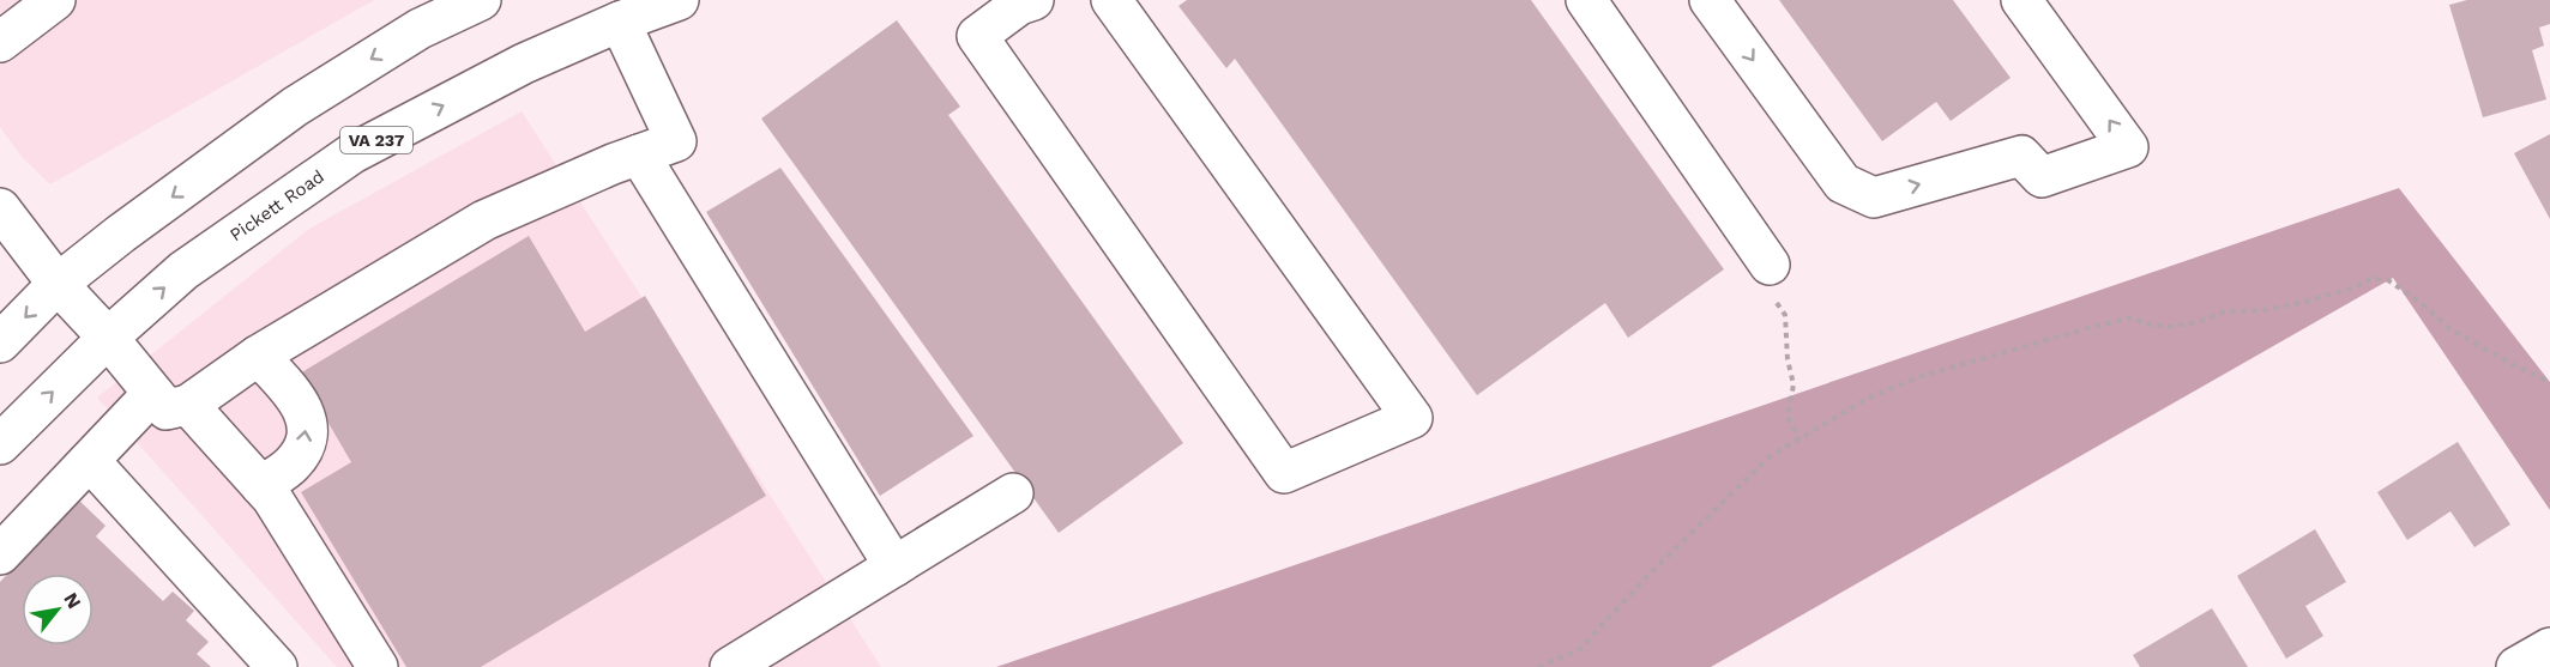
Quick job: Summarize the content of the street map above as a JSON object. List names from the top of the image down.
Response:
{
  "streets": {
    "main road": ["VA 237", "Pickett Road"]
  },
  "north": "top right"
}
